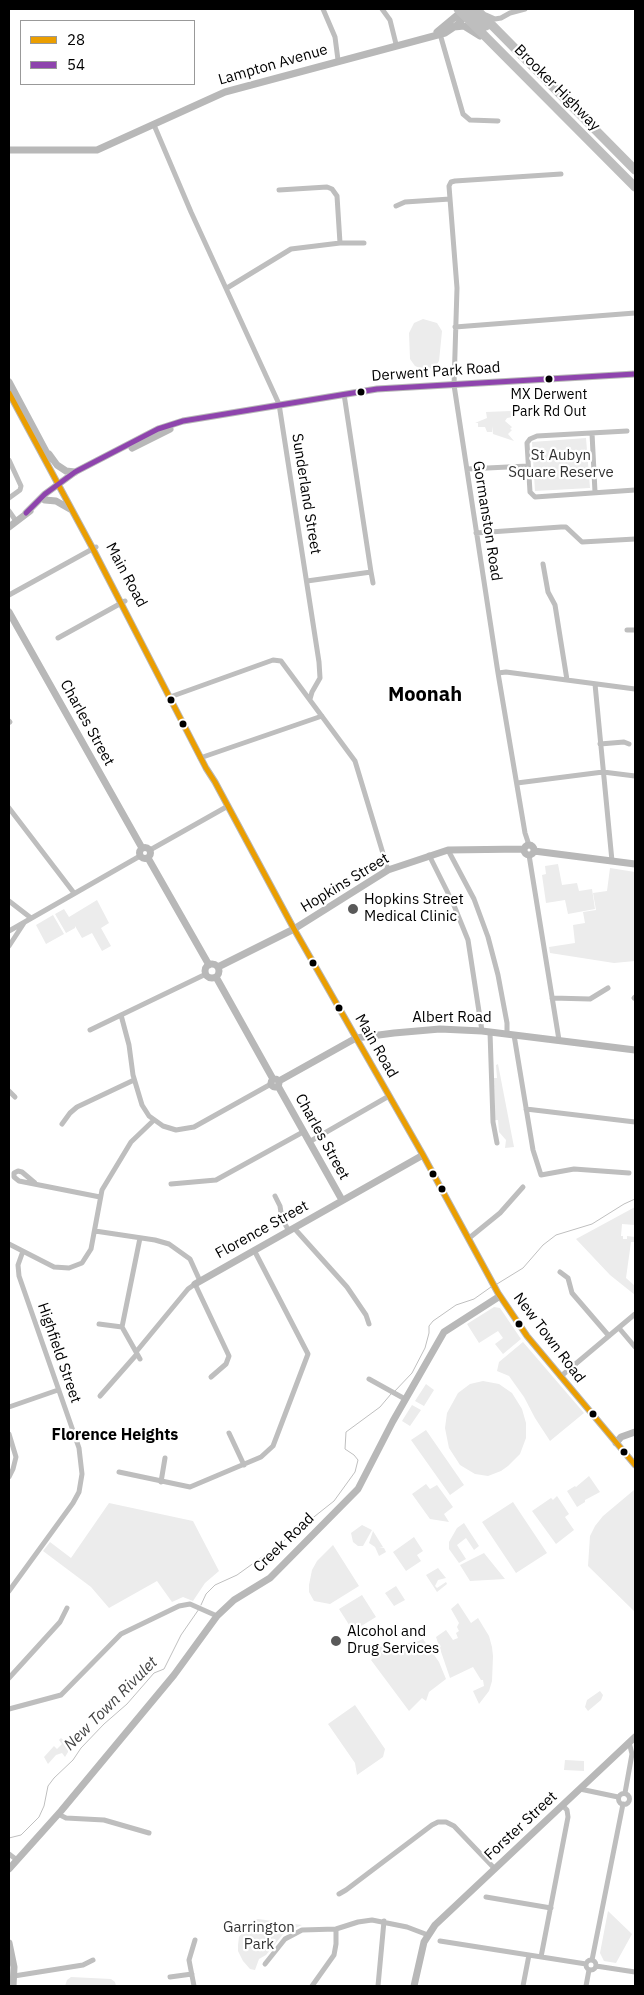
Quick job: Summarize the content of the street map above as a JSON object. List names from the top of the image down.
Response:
{
  "streets": {
    "highway": ["Brooker Highway"],
    "street": [
      "Lampton Avenue",
      "Derwent Park Road",
      "Sunderland Street",
      "Gormanston Road",
      "Main Road",
      "Charles Street",
      "Hopkins Street",
      "Albert Road",
      "Florence Street",
      "New Town Road",
      "Highfield Street",
      "Creek Road",
      "Forster Street"
    ]
  },
  "crossings": [
    ["Lampton Avenue", "Brooker Highway"],
    ["Lampton Avenue", "Sunderland Street"],
    ["Derwent Park Road", "Sunderland Street"],
    ["Derwent Park Road", "Gormanston Road"],
    ["Derwent Park Road", "Main Road"],
    ["Gormanston Road", "Hopkins Street"],
    ["Gormanston Road", "Albert Road"],
    ["Main Road", "Hopkins Street"],
    ["Main Road", "Albert Road"],
    ["Main Road", "Florence Street"],
    ["Main Road", "New Town Road"],
    ["Main Road", "Creek Road"],
    ["Charles Street", "Hopkins Street"],
    ["Charles Street", "Albert Road"],
    ["Charles Street", "Florence Street"],
    ["New Town Road", "Creek Road"]
  ],
  "districts": ["Moonah", "Florence Heights"],
  "water": ["New Town Rivulet"],
  "parks": ["St Aubyn Square Reserve", "Garrington Park"],
  "places": ["MX Derwent Park Rd Out", "Hopkins Street Medical Clinic", "Alcohol and Drug Services"],
  "lines": ["transit line 54", "transit line 28"],
  "legend": ["28", "54"]
}
